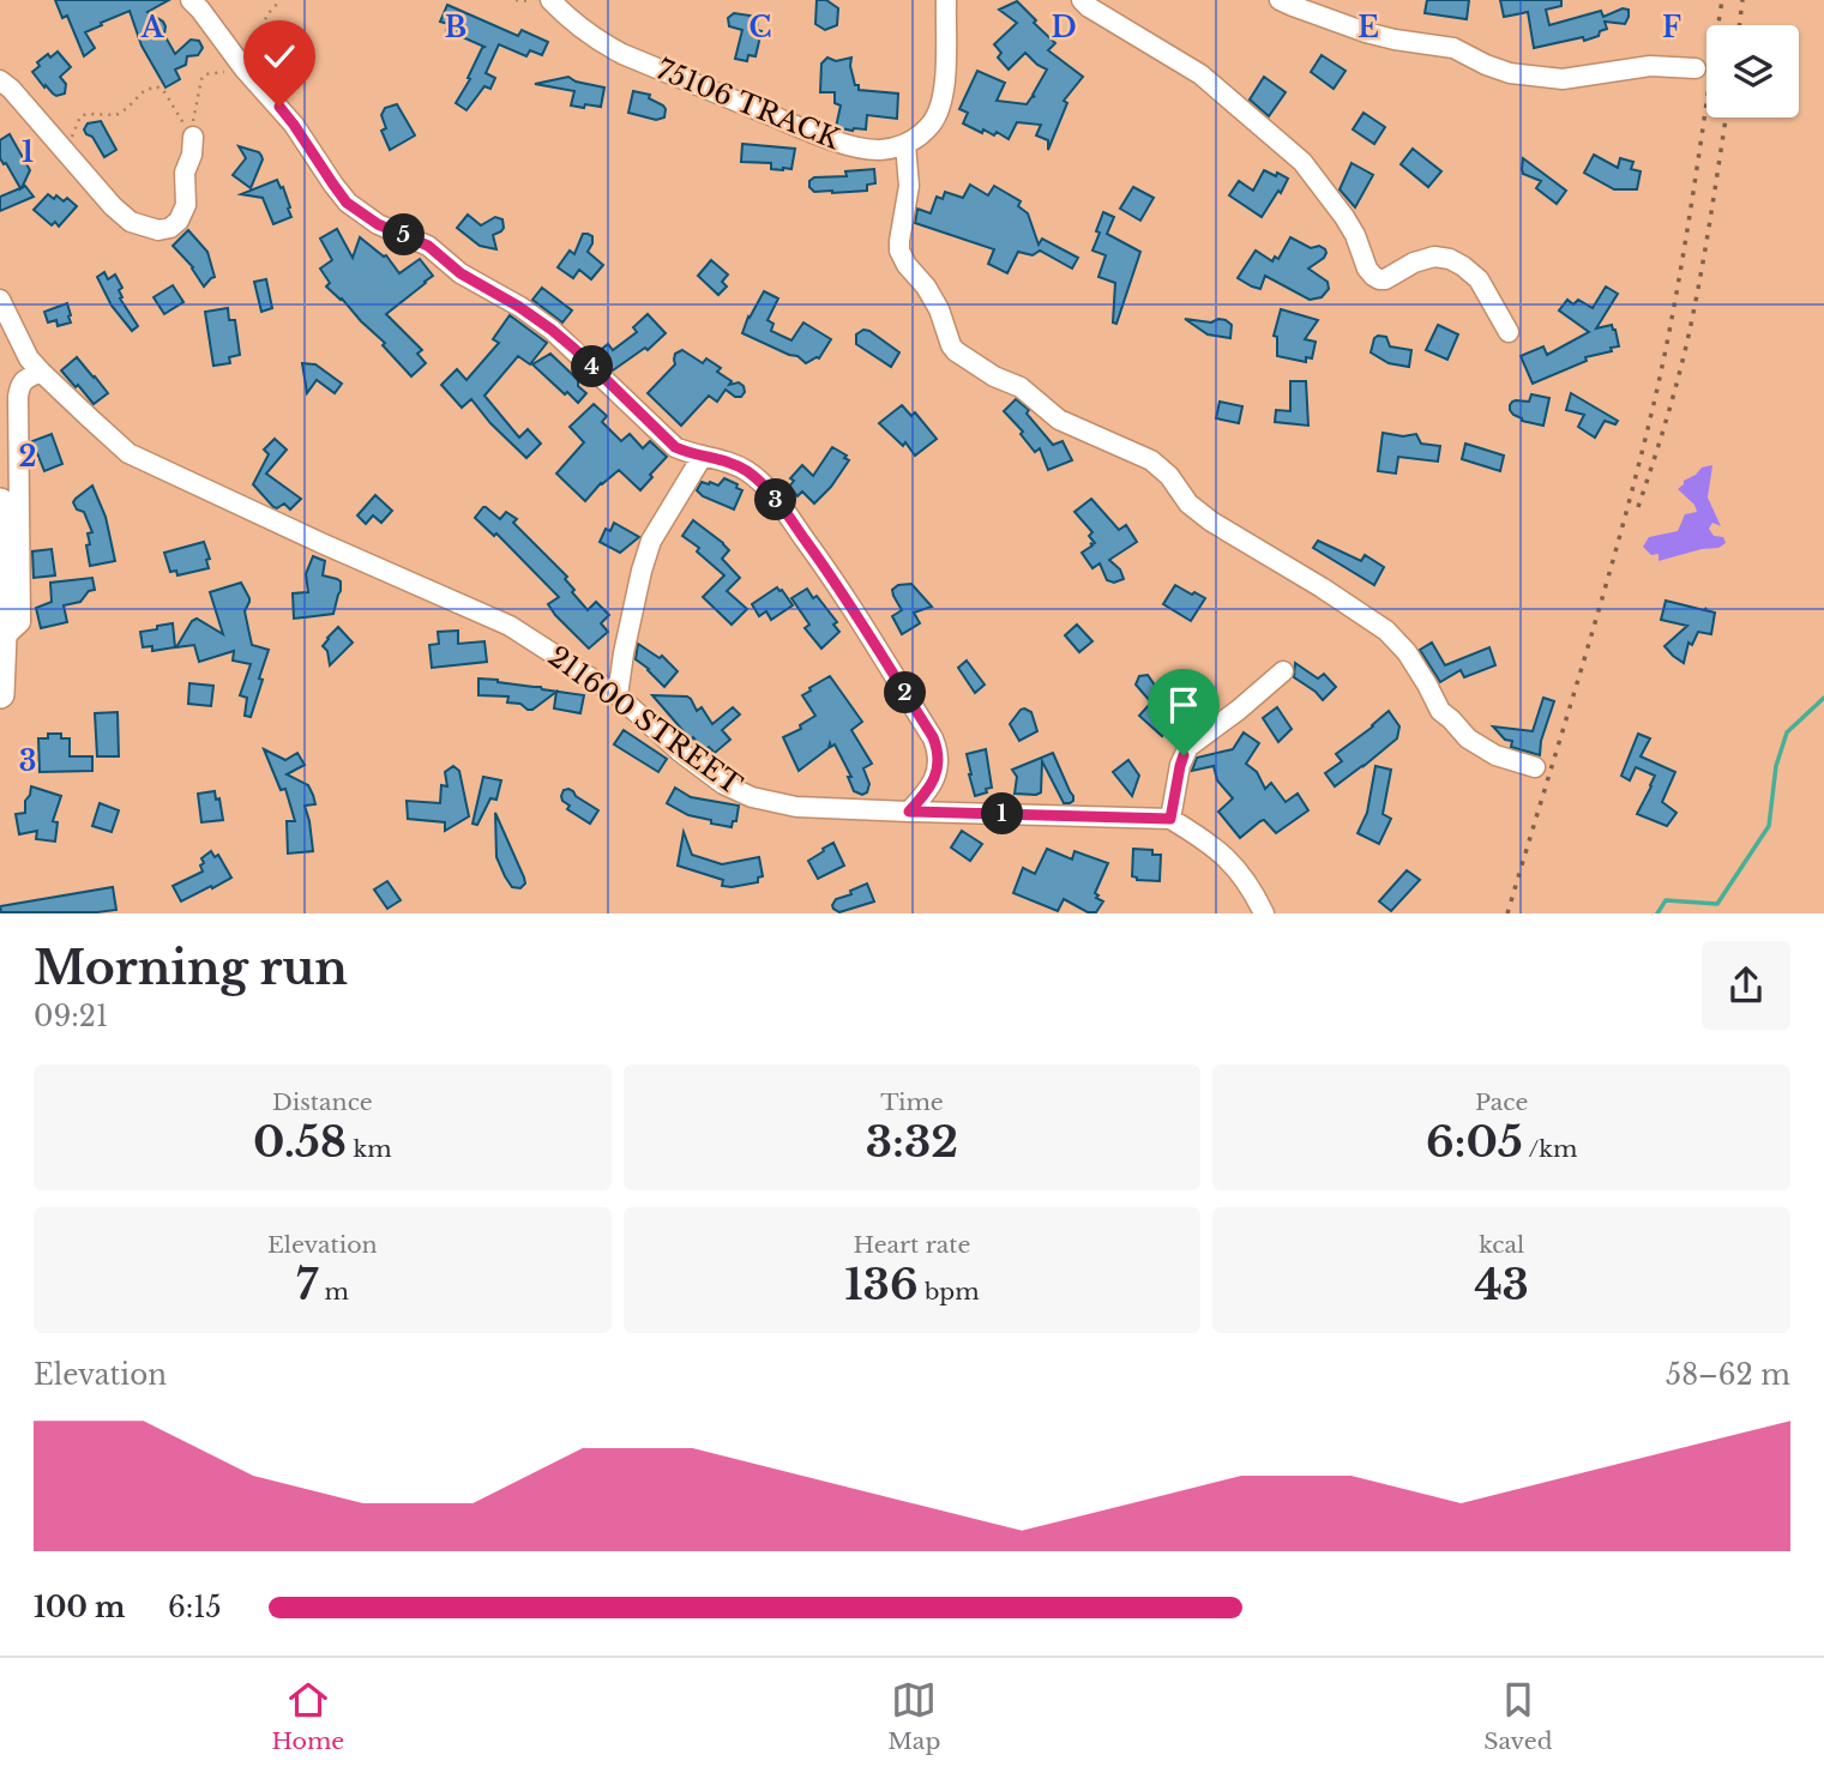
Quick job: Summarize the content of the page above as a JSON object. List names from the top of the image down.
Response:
{
  "streets": {
    "street": ["75106 TRACK", "211600 STREET"]
  },
  "page": {
    "pins": [
      "5",
      "4",
      "3",
      "2",
      "1"
    ],
    "heading": ["Morning run", "09:21"],
    "stats": [
      ["Distance", "0.58 km"],
      ["Time", "3:32"],
      ["Pace", "6:05 /km"],
      ["Elevation", "7 m"],
      ["Heart rate", "136 bpm"],
      ["kcal", "43"]
    ],
    "chart": ["Elevation", "58–62 m"],
    "list": [
      {
        "name": "100 m",
        "note": "6:15"
      }
    ],
    "tabs": ["Home", "Map", "Saved"]
  },
  "grid": {
    "columns": [
      "A",
      "B",
      "C",
      "D",
      "E",
      "F"
    ],
    "rows": ["1", "2", "3"]
  }
}
